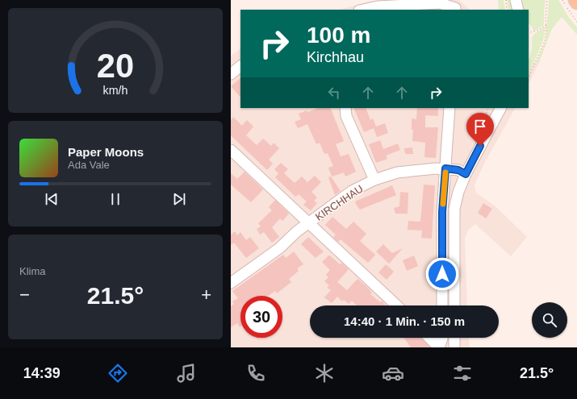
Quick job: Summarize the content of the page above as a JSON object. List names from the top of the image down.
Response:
{
  "streets": {
    "street": ["KIRCHHAU"]
  },
  "page": {
    "turn": ["100 m", "Kirchhau"],
    "song": ["Paper Moons", "Ada Vale"],
    "tile": "Klima",
    "heat": ["−", "21.5°", "+"],
    "limit": "30",
    "trip": "14:40 · 1 Min. · 150 m",
    "tabs": ["14:39", "21.5°"],
    "gauge": ["20", "km/h"]
  }
}
